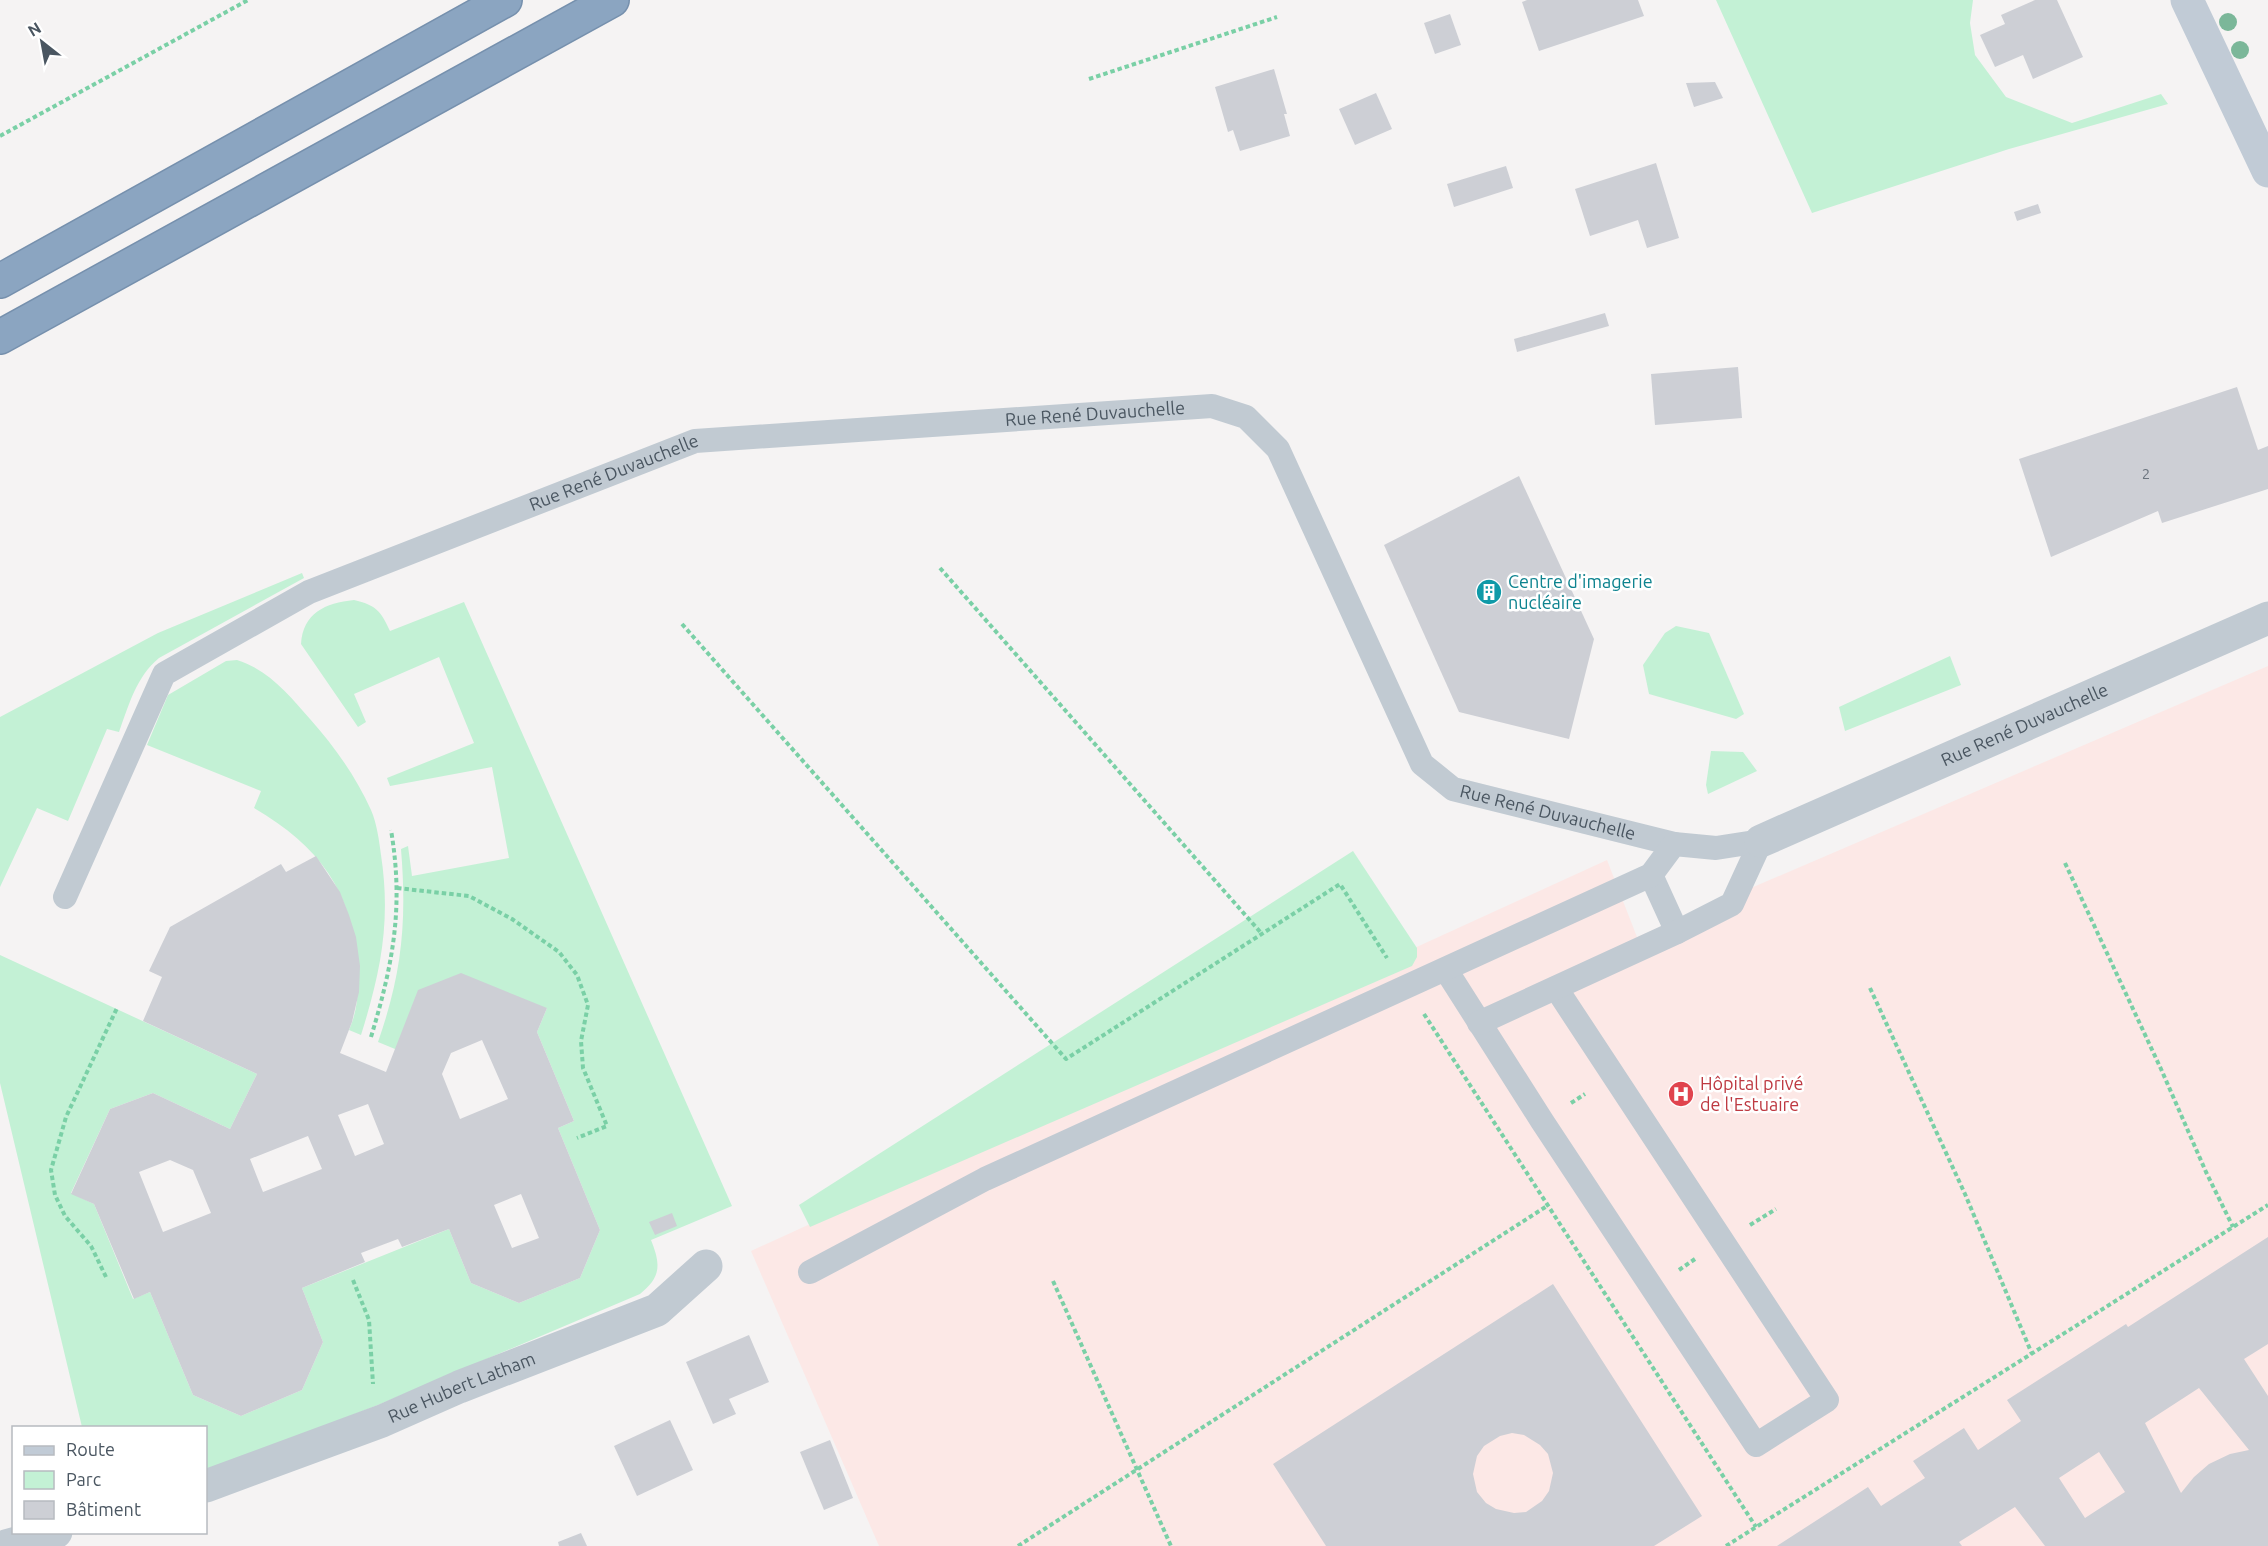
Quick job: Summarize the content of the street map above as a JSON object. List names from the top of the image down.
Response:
{
  "streets": {
    "street": ["Rue René Duvauchelle", "Rue Hubert Latham"]
  },
  "places": {
    "building": ["Centre d'imagerie nucléaire"],
    "hospital": ["Hôpital privé de l'Estuaire"]
  },
  "house_numbers": ["2"],
  "legend": ["Route", "Parc", "Bâtiment"],
  "north": "top left"
}
